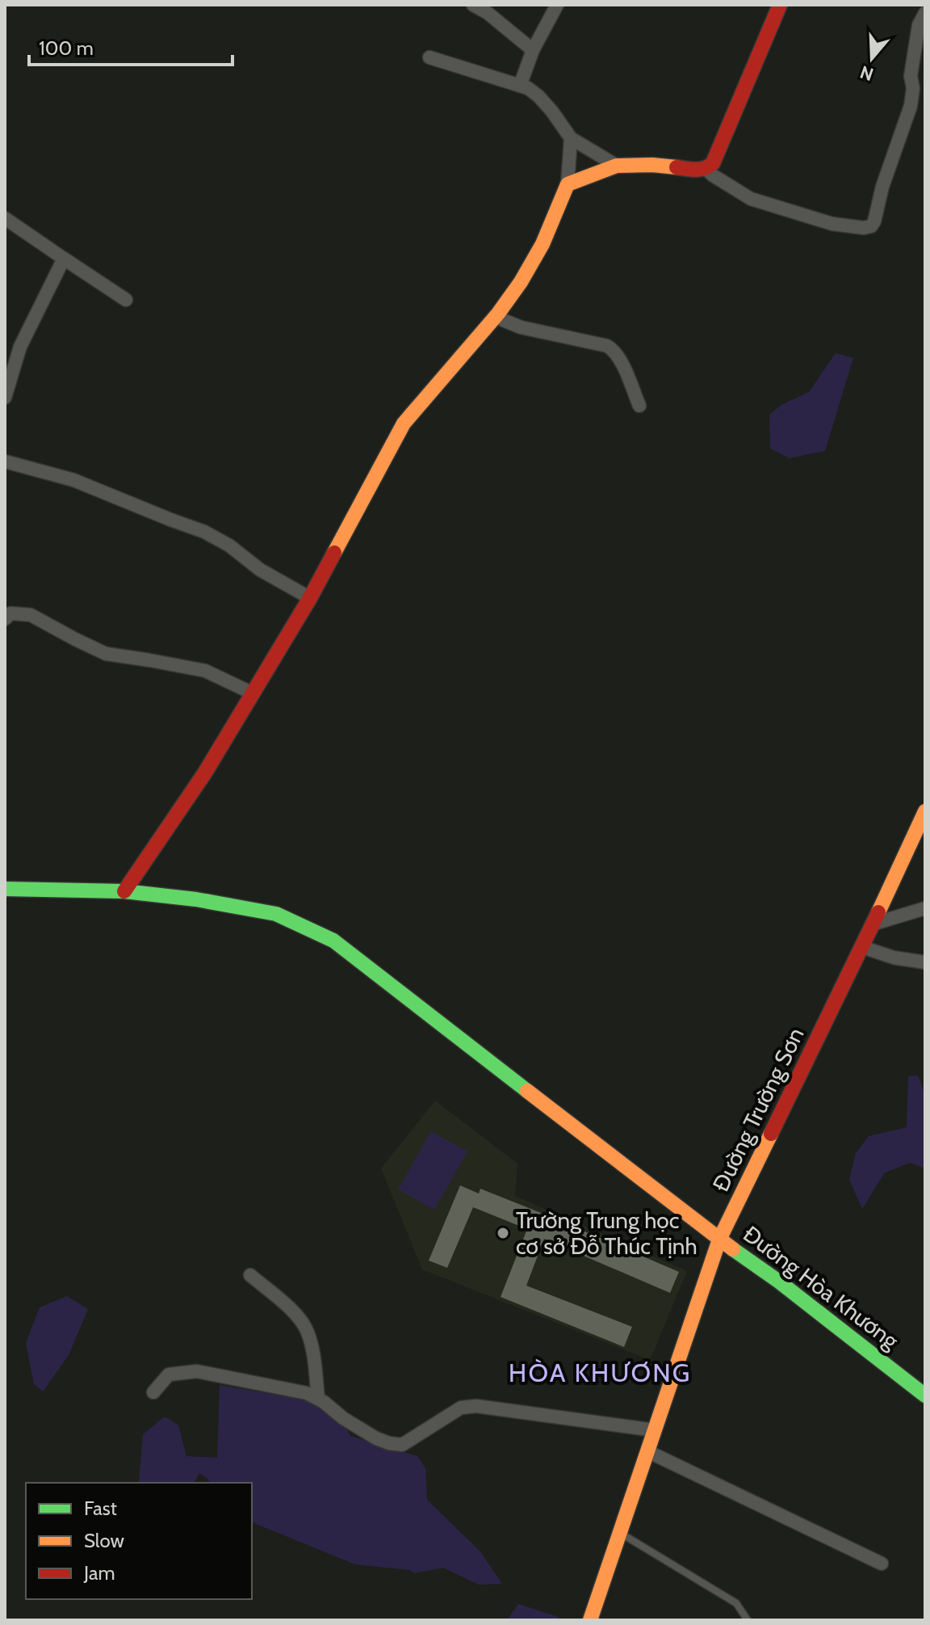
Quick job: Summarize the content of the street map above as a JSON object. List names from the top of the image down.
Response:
{
  "streets": {
    "main road": ["Đường Trường Sơn", "Đường Hòa Khương"]
  },
  "crossings": [
    ["Đường Trường Sơn", "Đường Hòa Khương"]
  ],
  "districts": ["HÒA KHƯƠNG"],
  "places": ["Trường Trung học cơ sở Đỗ Thúc Tịnh"],
  "legend": ["Fast", "Slow", "Jam"],
  "scale_bar": "100 m",
  "north": "bottom"
}
